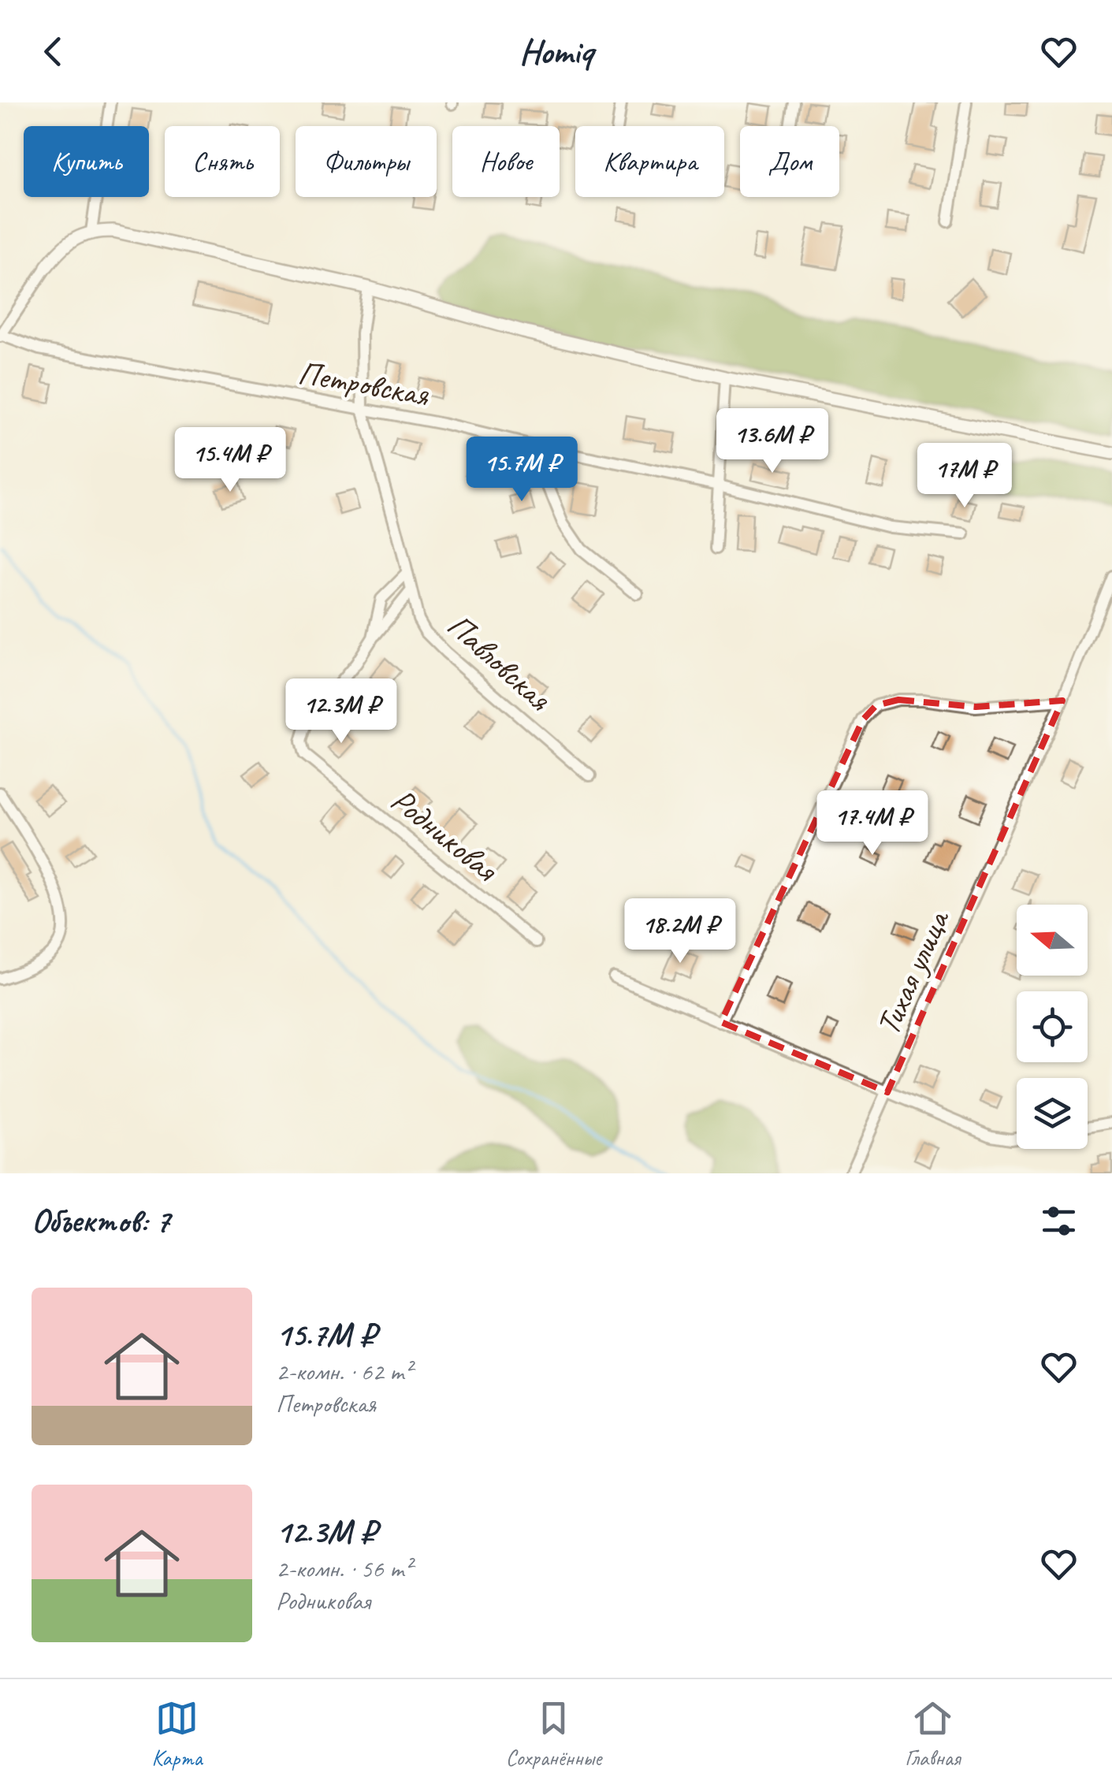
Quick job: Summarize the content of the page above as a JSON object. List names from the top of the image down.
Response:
{
  "streets": {
    "street": [
      "Петровская",
      "Павловская",
      "Родниковая",
      "Тихая улица"
    ]
  },
  "crossings": [
    ["Петровская", "Павловская"],
    ["Павловская", "Родниковая"]
  ],
  "north": "left",
  "page": {
    "header": "Homiq",
    "chip": [
      "Купить",
      "Снять",
      "Фильтры",
      "Новое",
      "Квартира",
      "Дом"
    ],
    "price": [
      "13.6M ₽",
      "15.4M ₽",
      "15.7M ₽",
      "17M ₽",
      "12.3M ₽",
      "17.4M ₽",
      "18.2M ₽"
    ],
    "heading": "Объектов: 7",
    "list": [
      {
        "name": "15.7M ₽",
        "note": "2-комн. · 62 m² · Петровская"
      },
      {
        "name": "12.3M ₽",
        "note": "2-комн. · 56 m² · Родниковая"
      }
    ],
    "tabs": ["Карта", "Сохранённые", "Главная"]
  }
}
